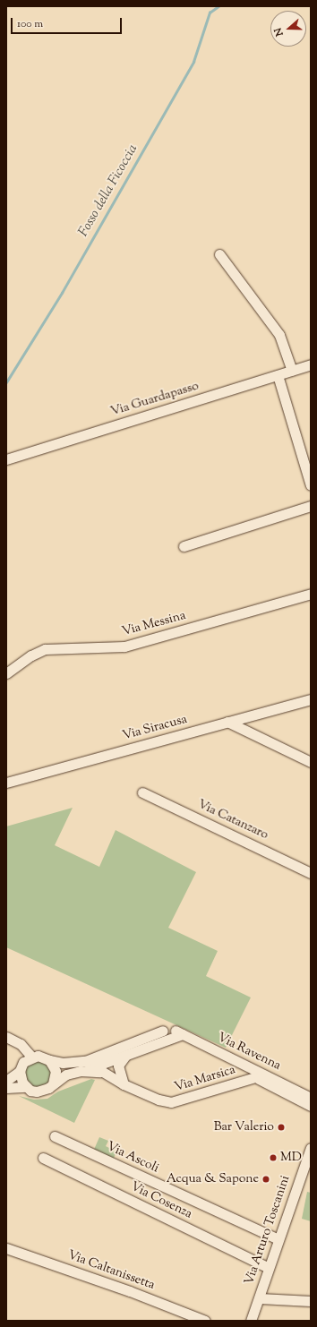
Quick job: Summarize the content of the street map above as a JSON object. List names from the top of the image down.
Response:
{
  "streets": {
    "street": [
      "Via Guardapasso",
      "Via Messina",
      "Via Siracusa",
      "Via Catanzaro",
      "Via Ravenna",
      "Via Marsica",
      "Via Ascoli",
      "Via Cosenza",
      "Via Arturo Toscanini",
      "Via Caltanissetta"
    ]
  },
  "crossings": [
    ["Via Ascoli", "Via Arturo Toscanini"],
    ["Via Cosenza", "Via Arturo Toscanini"]
  ],
  "water": ["Fosso della Ficoccia"],
  "places": ["Bar Valerio", "MD", "Acqua & Sapone"],
  "scale_bar": "100 m",
  "north": "left"
}
